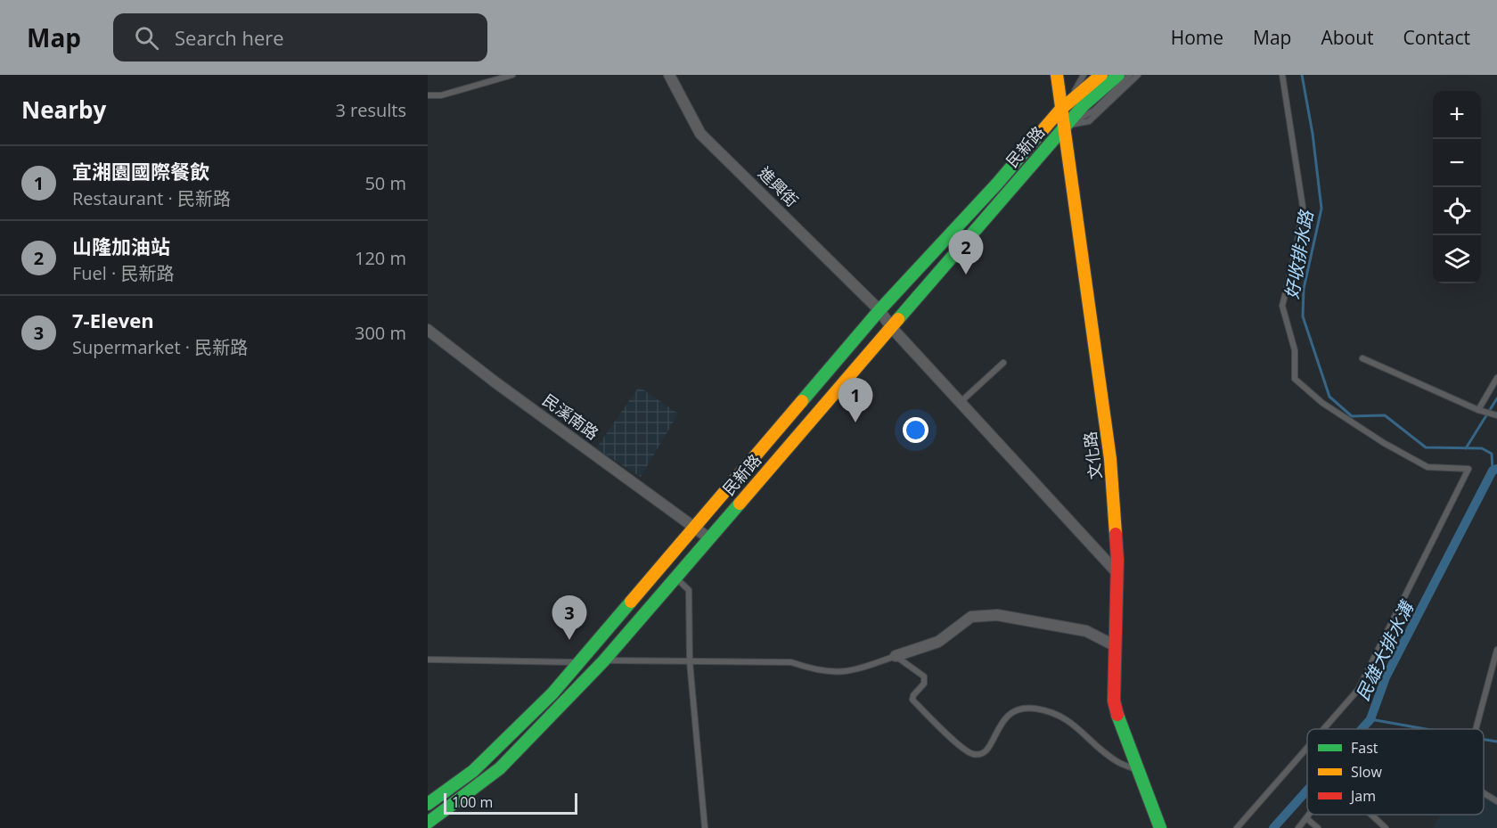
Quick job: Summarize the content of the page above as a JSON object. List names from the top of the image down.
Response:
{
  "streets": {
    "main road": ["民新路", "文化路"],
    "street": ["進興街", "民溪南路"]
  },
  "crossings": [
    ["民新路", "進興街"],
    ["民新路", "民溪南路"],
    ["民新路", "文化路"],
    ["進興街", "文化路"]
  ],
  "water": ["好收排水路", "民雄大排水溝"],
  "legend": ["Fast", "Slow", "Jam"],
  "scale_bar": "100 m",
  "page": {
    "header": "Map",
    "search": "Search here",
    "nav": [
      "Home",
      "Map",
      "About",
      "Contact"
    ],
    "heading": ["Nearby", "3 results"],
    "map_buttons": ["+", "−"],
    "list": [
      {
        "mark": "1",
        "name": "宜湘園國際餐飲",
        "note": "Restaurant · 民新路",
        "value": "50 m"
      },
      {
        "mark": "2",
        "name": "山隆加油站",
        "note": "Fuel · 民新路",
        "value": "120 m"
      },
      {
        "mark": "3",
        "name": "7-Eleven",
        "note": "Supermarket · 民新路",
        "value": "300 m"
      }
    ],
    "pins": ["2", "1", "3"],
    "scale": "100 m"
  }
}
